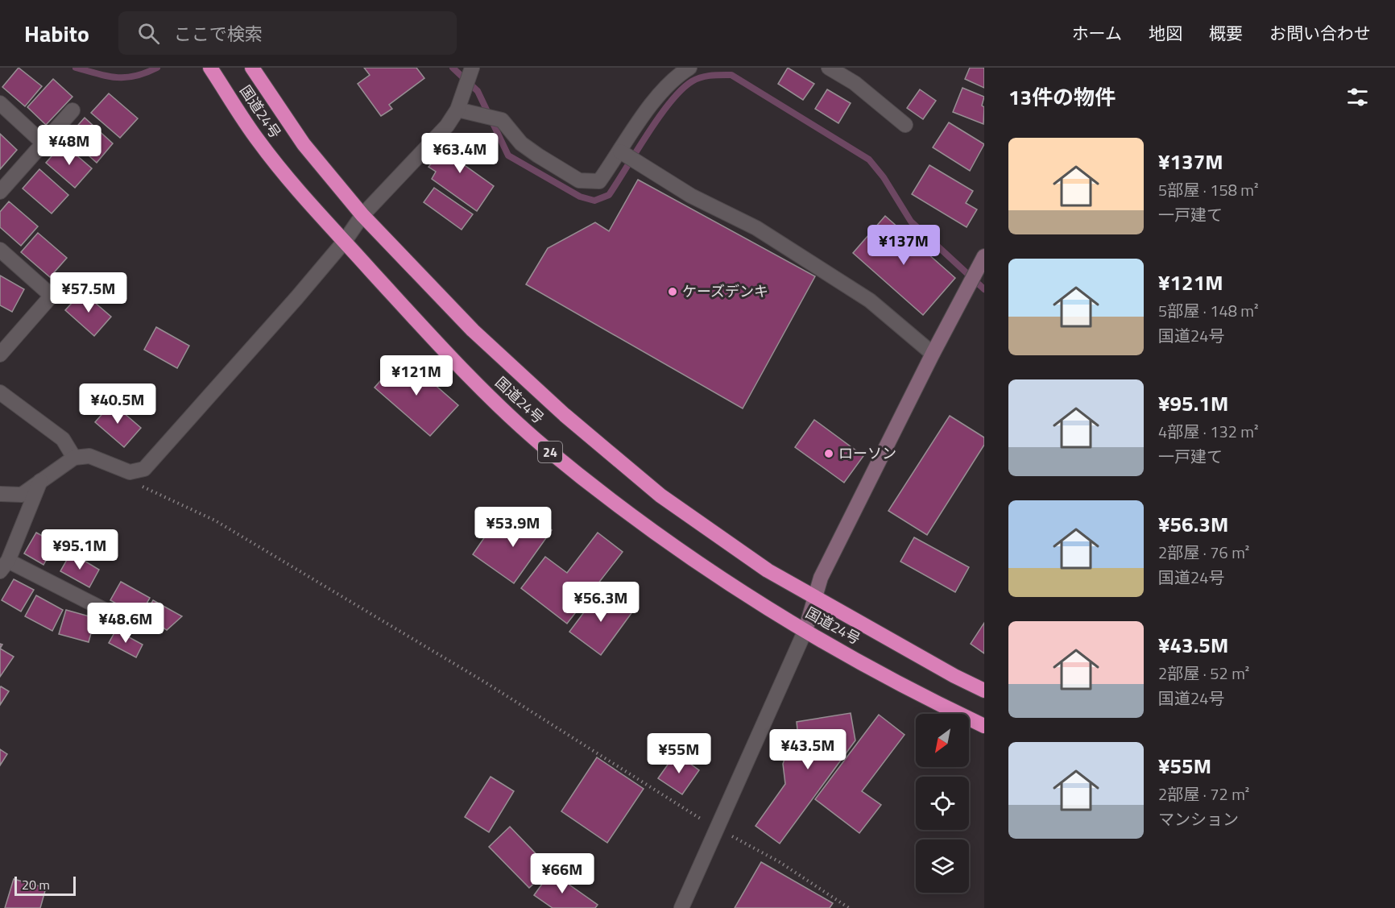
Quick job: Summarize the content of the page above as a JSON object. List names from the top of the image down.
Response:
{
  "streets": {
    "highway": ["国道24号", "24"]
  },
  "places": ["ケーズデンキ", "ローソン"],
  "scale_bar": "20 m",
  "north": "bottom left",
  "page": {
    "header": "Habito",
    "search": "ここで検索",
    "nav": [
      "ホーム",
      "地図",
      "概要",
      "お問い合わせ"
    ],
    "heading": "13件の物件",
    "price": [
      "¥48M",
      "¥63.4M",
      "¥137M",
      "¥57.5M",
      "¥121M",
      "¥40.5M",
      "¥53.9M",
      "¥95.1M",
      "¥56.3M",
      "¥48.6M",
      "¥43.5M",
      "¥55M",
      "¥66M"
    ],
    "list": [
      {
        "name": "¥137M",
        "note": "5部屋 · 158 m² · 一戸建て"
      },
      {
        "name": "¥121M",
        "note": "5部屋 · 148 m² · 国道24号"
      },
      {
        "name": "¥95.1M",
        "note": "4部屋 · 132 m² · 一戸建て"
      },
      {
        "name": "¥56.3M",
        "note": "2部屋 · 76 m² · 国道24号"
      },
      {
        "name": "¥43.5M",
        "note": "2部屋 · 52 m² · 国道24号"
      },
      {
        "name": "¥55M",
        "note": "2部屋 · 72 m² · マンション"
      }
    ],
    "scale": "20 m"
  }
}
